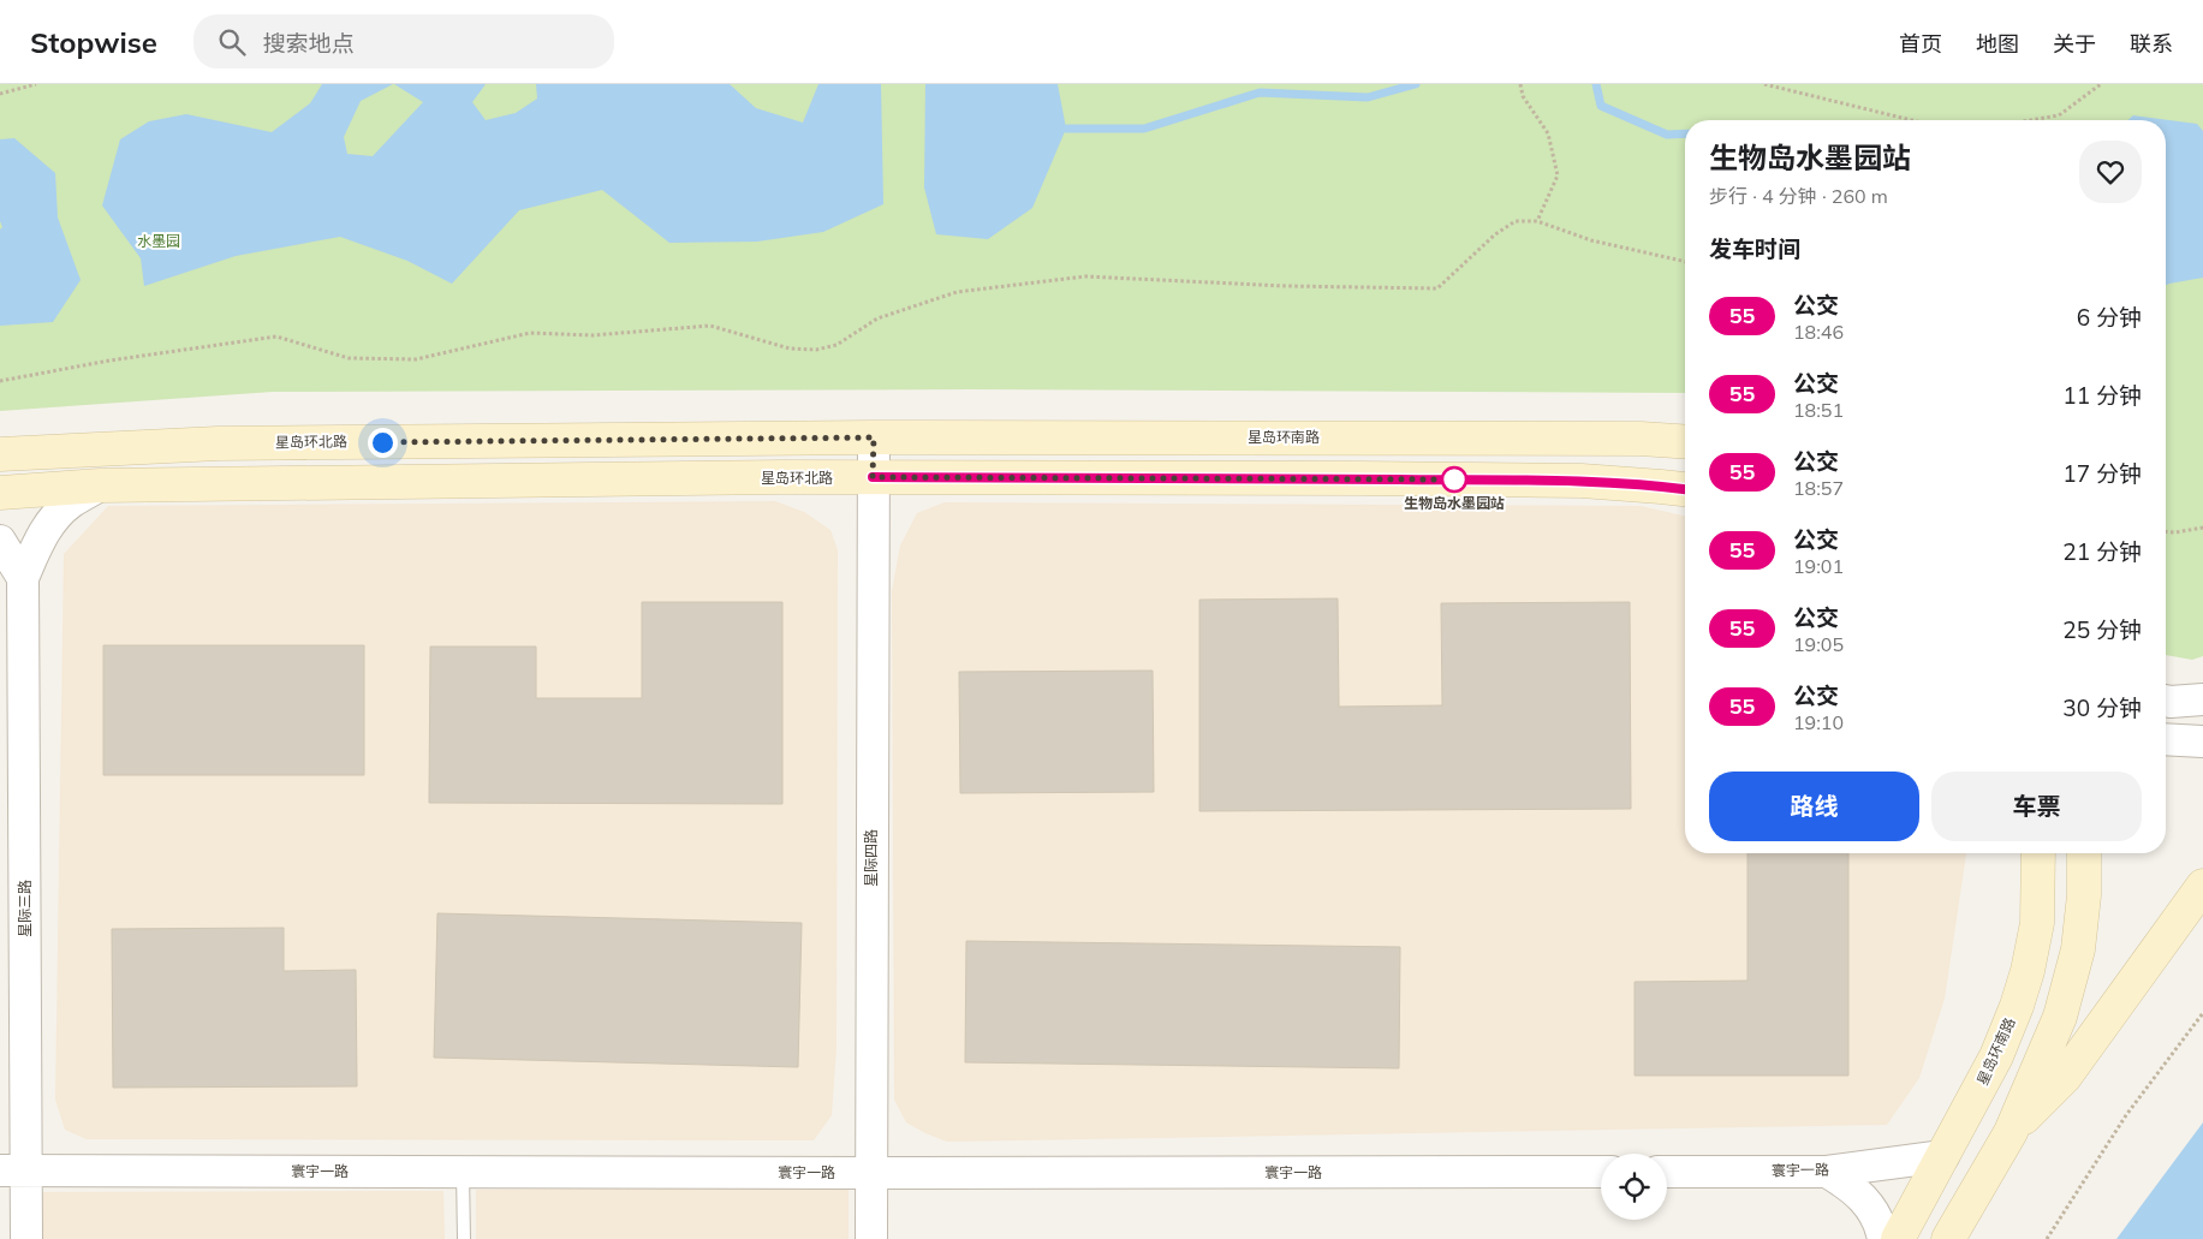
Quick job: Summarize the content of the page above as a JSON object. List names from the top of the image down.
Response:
{
  "streets": {
    "main road": ["星岛环南路", "星岛环北路"],
    "street": ["星际四路", "星际三路", "寰宇一路"]
  },
  "crossings": [
    ["星岛环南路", "星岛环北路"],
    ["星岛环南路", "星际四路"],
    ["星岛环南路", "寰宇一路"],
    ["星岛环北路", "星际四路"],
    ["星岛环北路", "星际三路"],
    ["星际四路", "寰宇一路"],
    ["星际三路", "寰宇一路"]
  ],
  "parks": ["水墨园"],
  "places": ["生物岛水墨园站"],
  "lines": ["bus line 55"],
  "page": {
    "header": "Stopwise",
    "search": "搜索地点",
    "nav": [
      "首页",
      "地图",
      "关于",
      "联系"
    ],
    "heading": [
      ["生物岛水墨园站", "步行 · 4 分钟 · 260 m"],
      "发车时间"
    ],
    "list": [
      {
        "mark": "55",
        "name": "公交",
        "note": "18:46",
        "value": "6 分钟"
      },
      {
        "mark": "55",
        "name": "公交",
        "note": "18:51",
        "value": "11 分钟"
      },
      {
        "mark": "55",
        "name": "公交",
        "note": "18:57",
        "value": "17 分钟"
      },
      {
        "mark": "55",
        "name": "公交",
        "note": "19:01",
        "value": "21 分钟"
      },
      {
        "mark": "55",
        "name": "公交",
        "note": "19:05",
        "value": "25 分钟"
      },
      {
        "mark": "55",
        "name": "公交",
        "note": "19:10",
        "value": "30 分钟"
      }
    ],
    "buttons": ["路线", "车票"]
  }
}
